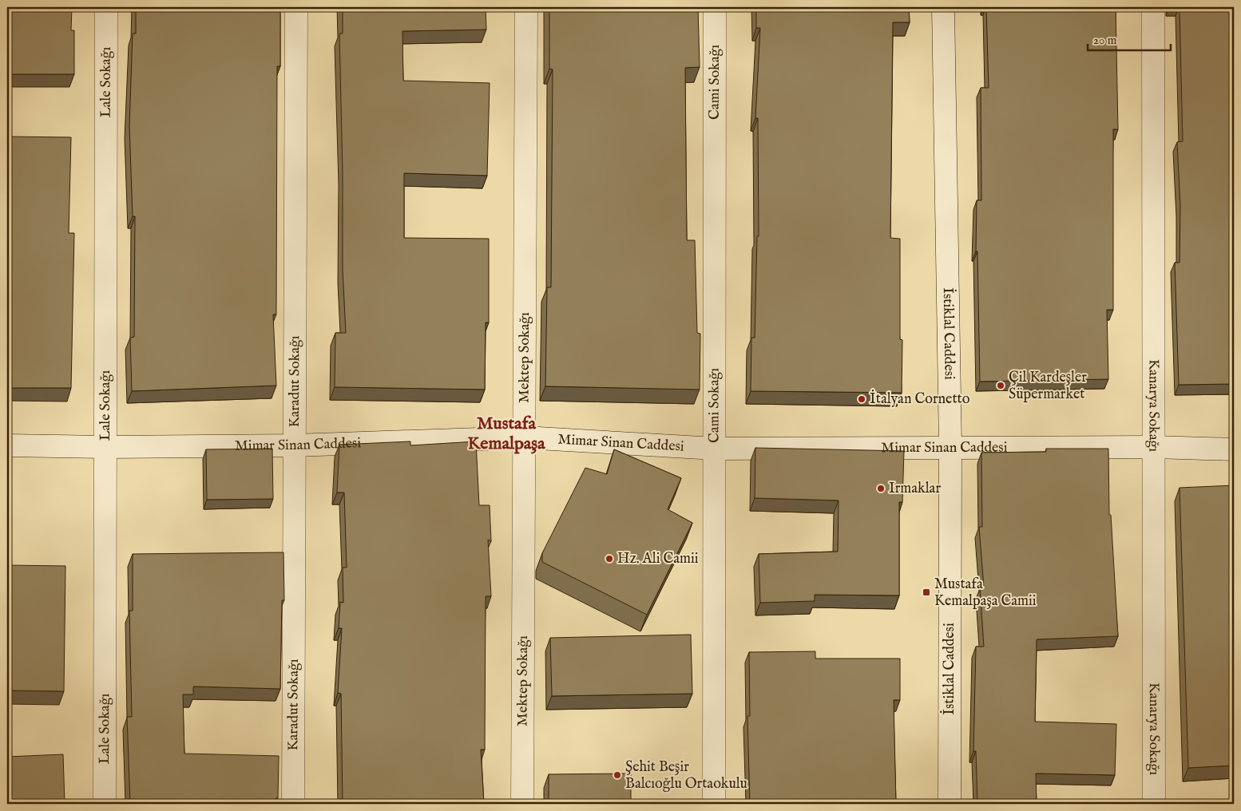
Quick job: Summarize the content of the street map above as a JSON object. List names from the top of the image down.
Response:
{
  "streets": {
    "street": [
      "Lale Sokağı",
      "Cami Sokağı",
      "İstiklal Caddesi",
      "Mektep Sokağı",
      "Karadut Sokağı",
      "Kanarya Sokağı",
      "Mimar Sinan Caddesi"
    ]
  },
  "crossings": [
    ["Lale Sokağı", "Mimar Sinan Caddesi"],
    ["Cami Sokağı", "Mimar Sinan Caddesi"],
    ["İstiklal Caddesi", "Mimar Sinan Caddesi"],
    ["Mektep Sokağı", "Mimar Sinan Caddesi"],
    ["Karadut Sokağı", "Mimar Sinan Caddesi"],
    ["Kanarya Sokağı", "Mimar Sinan Caddesi"]
  ],
  "districts": ["Mustafa Kemalpaşa"],
  "places": {
    "other": [
      "Çil Kardeşler Süpermarket",
      "İtalyan Cornetto",
      "Irmaklar",
      "Hz. Ali Camii",
      "Şehit Beşir Balcıoğlu Ortaokulu"
    ],
    "transit": ["Mustafa Kemalpaşa Camii"]
  },
  "scale_bar": "20 m"
}
